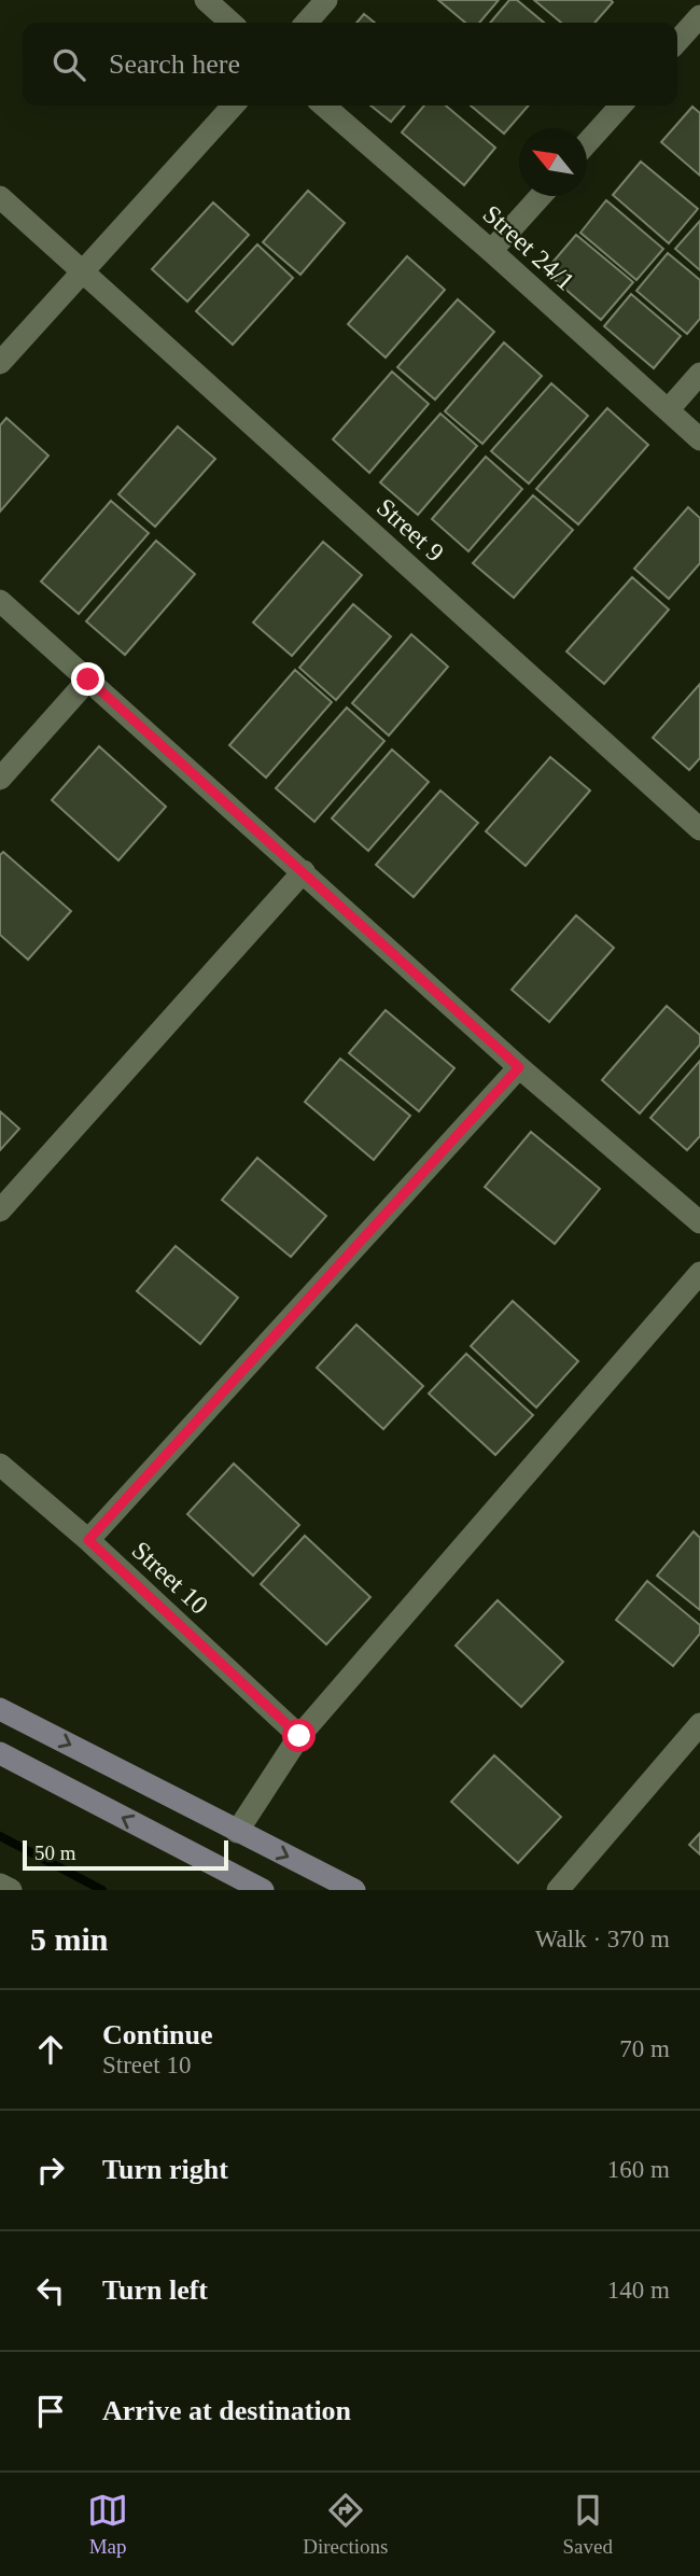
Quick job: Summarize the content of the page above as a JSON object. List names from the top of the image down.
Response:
{
  "streets": {
    "street": ["Street 24/1", "Street 9", "Street 10"]
  },
  "scale_bar": "50 m",
  "north": "top left",
  "page": {
    "search": "Search here",
    "scale": "50 m",
    "heading": ["5 min", "Walk · 370 m"],
    "list": [
      ["Continue", "Street 10", "70 m"],
      ["Turn right", "160 m"],
      ["Turn left", "140 m"],
      "Arrive at destination"
    ],
    "nav": ["Map", "Directions", "Saved"]
  }
}
